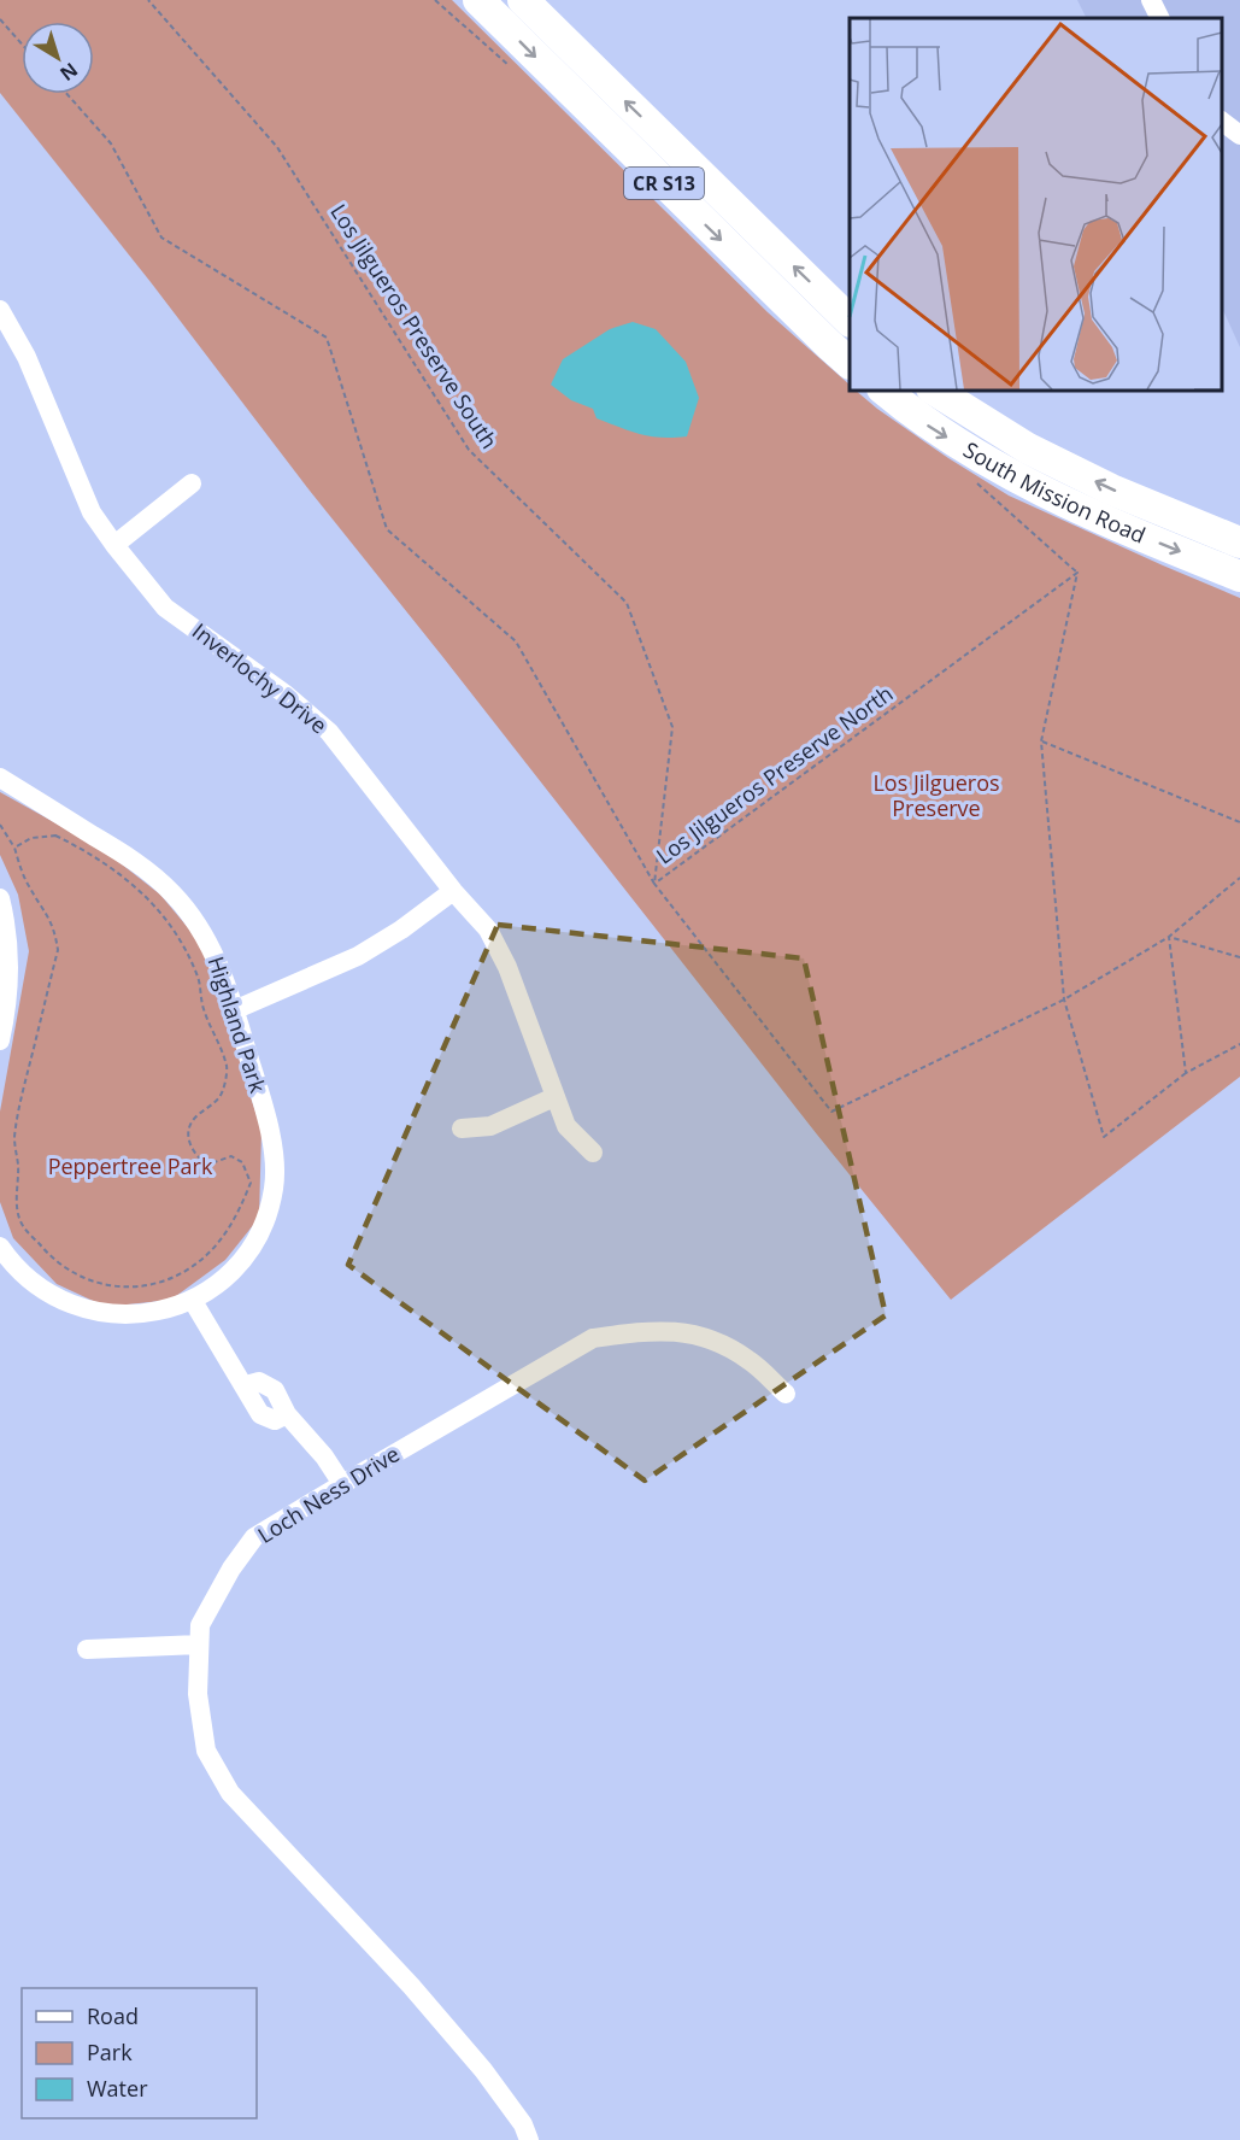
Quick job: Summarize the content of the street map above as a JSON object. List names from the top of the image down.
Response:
{
  "streets": {
    "main road": ["CR S13", "South Mission Road"],
    "street": ["Inverlochy Drive", "Highland Park", "Loch Ness Drive"],
    "path": ["Los Jilgueros Preserve South", "Los Jilgueros Preserve North"]
  },
  "crossings": [
    ["Los Jilgueros Preserve South", "Los Jilgueros Preserve North"]
  ],
  "parks": ["Los Jilgueros Preserve", "Peppertree Park"],
  "legend": ["Road", "Park", "Water"],
  "north": "bottom right"
}
